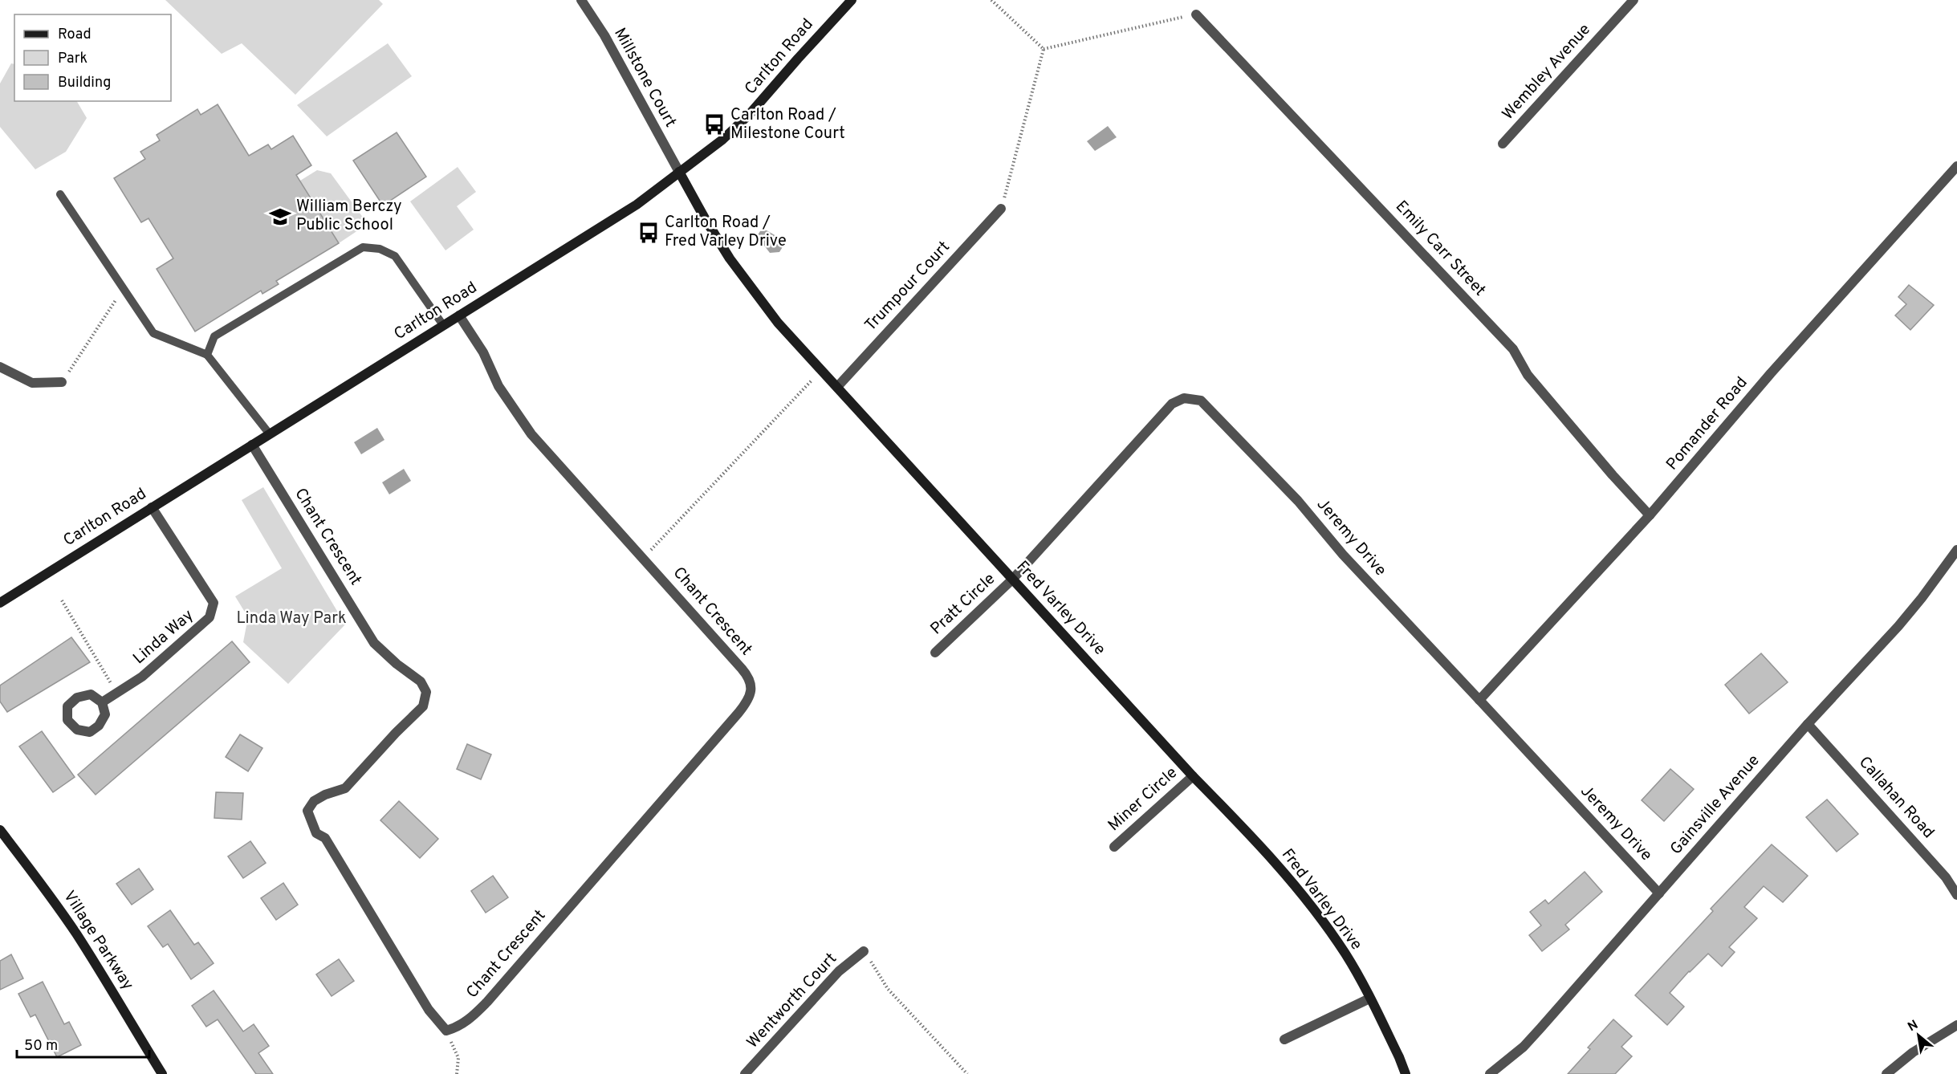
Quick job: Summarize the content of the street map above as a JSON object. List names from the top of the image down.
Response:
{
  "streets": {
    "main road": ["Carlton Road", "Fred Varley Drive", "Village Parkway"],
    "street": [
      "Wembley Avenue",
      "Millstone Court",
      "Emily Carr Street",
      "Trumpour Court",
      "Pomander Road",
      "Chant Crescent",
      "Jeremy Drive",
      "Pratt Circle",
      "Linda Way",
      "Callahan Road",
      "Miner Circle",
      "Gainsville Avenue",
      "Wentworth Court"
    ]
  },
  "crossings": [
    ["Carlton Road", "Millstone Court"],
    ["Carlton Road", "Chant Crescent"],
    ["Carlton Road", "Fred Varley Drive"],
    ["Carlton Road", "Linda Way"],
    ["Millstone Court", "Fred Varley Drive"],
    ["Emily Carr Street", "Pomander Road"],
    ["Trumpour Court", "Fred Varley Drive"],
    ["Pomander Road", "Jeremy Drive"],
    ["Jeremy Drive", "Pratt Circle"],
    ["Jeremy Drive", "Fred Varley Drive"],
    ["Jeremy Drive", "Gainsville Avenue"],
    ["Pratt Circle", "Fred Varley Drive"],
    ["Fred Varley Drive", "Miner Circle"],
    ["Callahan Road", "Gainsville Avenue"]
  ],
  "parks": ["Linda Way Park"],
  "places": {
    "bus stop": ["Carlton Road / Milestone Court", "Carlton Road / Fred Varley Drive"],
    "school or university": ["William Berczy Public School"]
  },
  "legend": ["Road", "Park", "Building"],
  "scale_bar": "50 m",
  "north": "top left"
}
